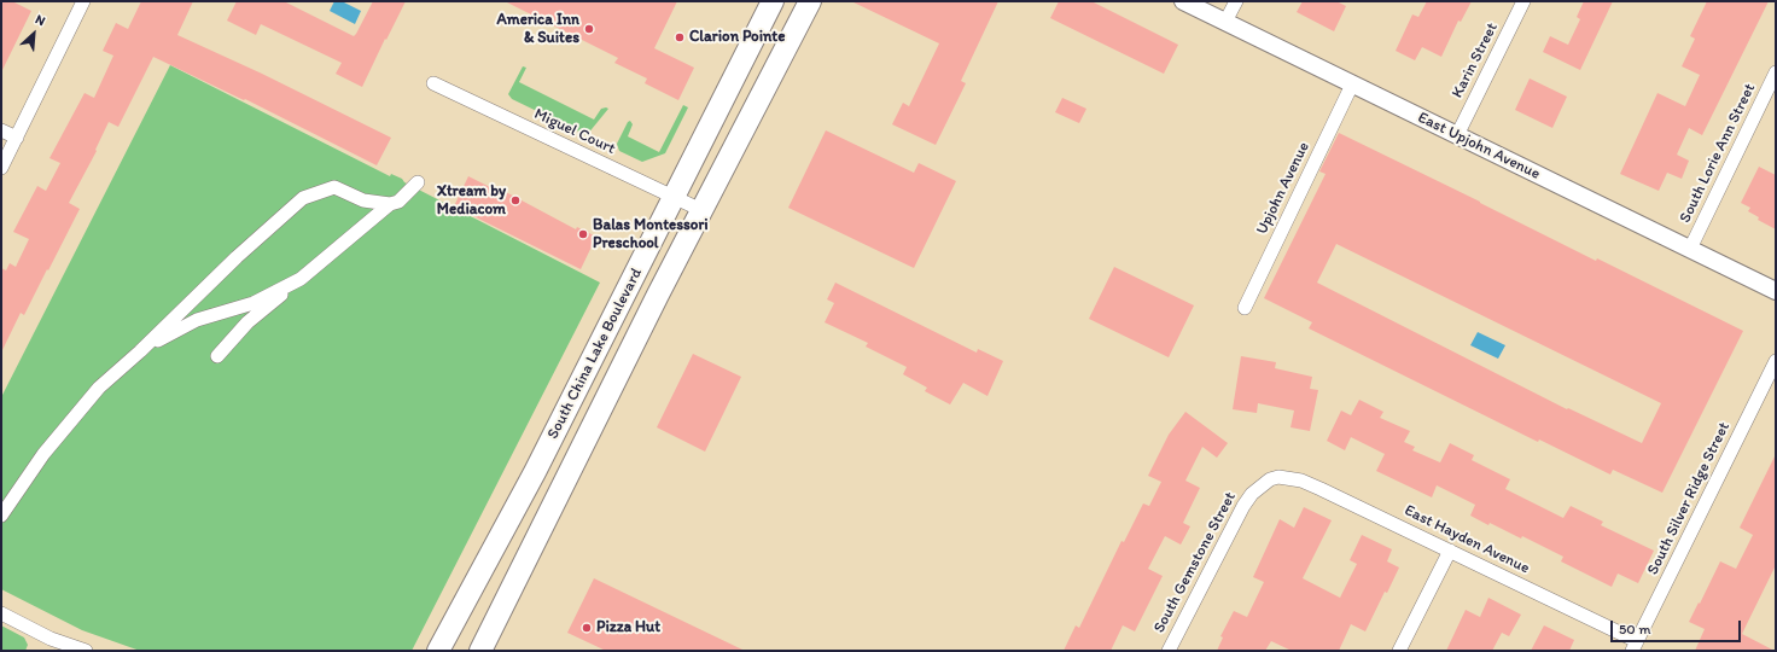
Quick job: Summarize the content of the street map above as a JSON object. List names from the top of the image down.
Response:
{
  "streets": {
    "main road": ["South China Lake Boulevard"],
    "street": [
      "Karin Street",
      "Miguel Court",
      "East Upjohn Avenue",
      "South Lorie Ann Street",
      "Upjohn Avenue",
      "South Silver Ridge Street",
      "East Hayden Avenue",
      "South Gemstone Street"
    ]
  },
  "crossings": [
    ["Karin Street", "East Upjohn Avenue"],
    ["Miguel Court", "South China Lake Boulevard"],
    ["East Upjohn Avenue", "South Lorie Ann Street"],
    ["East Upjohn Avenue", "Upjohn Avenue"],
    ["South Silver Ridge Street", "East Hayden Avenue"],
    ["East Hayden Avenue", "South Gemstone Street"]
  ],
  "places": [
    "America Inn & Suites",
    "Clarion Pointe",
    "Xtream by Mediacom",
    "Balas Montessori Preschool",
    "Pizza Hut"
  ],
  "scale_bar": "50 m",
  "north": "top right"
}
